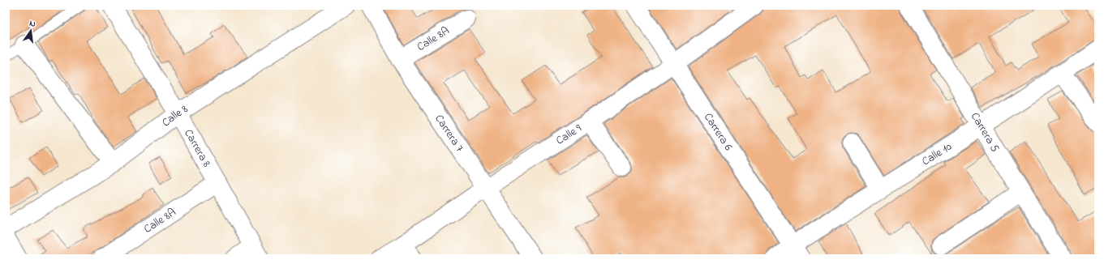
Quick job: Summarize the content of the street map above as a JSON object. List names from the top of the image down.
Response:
{
  "streets": {
    "street": [
      "Calle 8A",
      "Calle 8",
      "Carrera 6",
      "Carrera 5",
      "Carrera 7",
      "Calle 9",
      "Carrera 8",
      "Calle 10"
    ]
  },
  "crossings": [
    ["Calle 8A", "Carrera 7"],
    ["Calle 8A", "Carrera 8"],
    ["Calle 8", "Carrera 8"],
    ["Carrera 6", "Calle 9"],
    ["Carrera 6", "Calle 10"],
    ["Carrera 5", "Calle 10"],
    ["Carrera 7", "Calle 9"]
  ],
  "north": "top"
}
